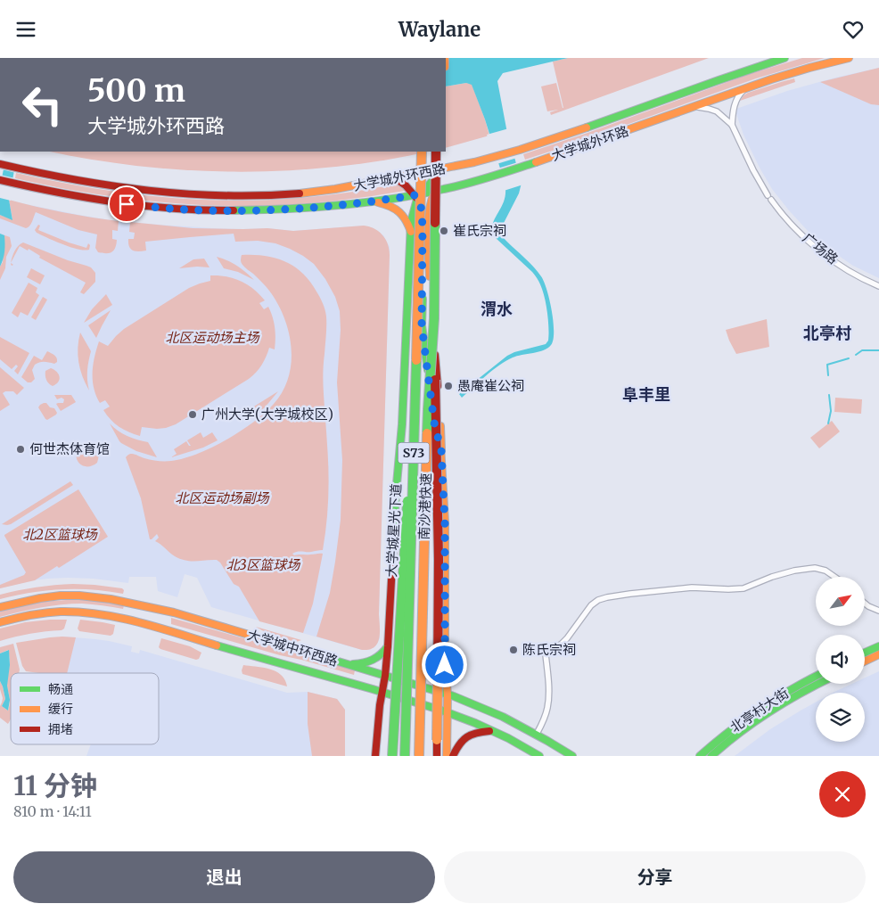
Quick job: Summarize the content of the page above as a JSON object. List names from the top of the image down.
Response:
{
  "streets": {
    "main road": [
      "大学城外环路",
      "大学城外环西路",
      "S73",
      "南沙港快速",
      "大学城星光下道",
      "大学城中环西路",
      "北亭村大街"
    ],
    "street": ["广场路"]
  },
  "crossings": [
    ["大学城外环路", "大学城外环西路"],
    ["大学城外环路", "广场路"],
    ["大学城外环西路", "大学城星光下道"],
    ["大学城星光下道", "大学城中环西路"]
  ],
  "districts": ["渭水", "北亭村", "阜丰里"],
  "parks": [
    "北区运动场主场",
    "北区运动场副场",
    "北2区篮球场",
    "北3区篮球场"
  ],
  "places": [
    "崔氏宗祠",
    "愚庵崔公祠",
    "广州大学(大学城校区)",
    "何世杰体育馆",
    "陈氏宗祠"
  ],
  "legend": ["畅通", "缓行", "拥堵"],
  "north": "top right",
  "page": {
    "header": "Waylane",
    "turn": ["500 m", "大学城外环西路"],
    "heading": ["11 分钟", "810 m · 14:11"],
    "buttons": ["退出", "分享"]
  }
}
